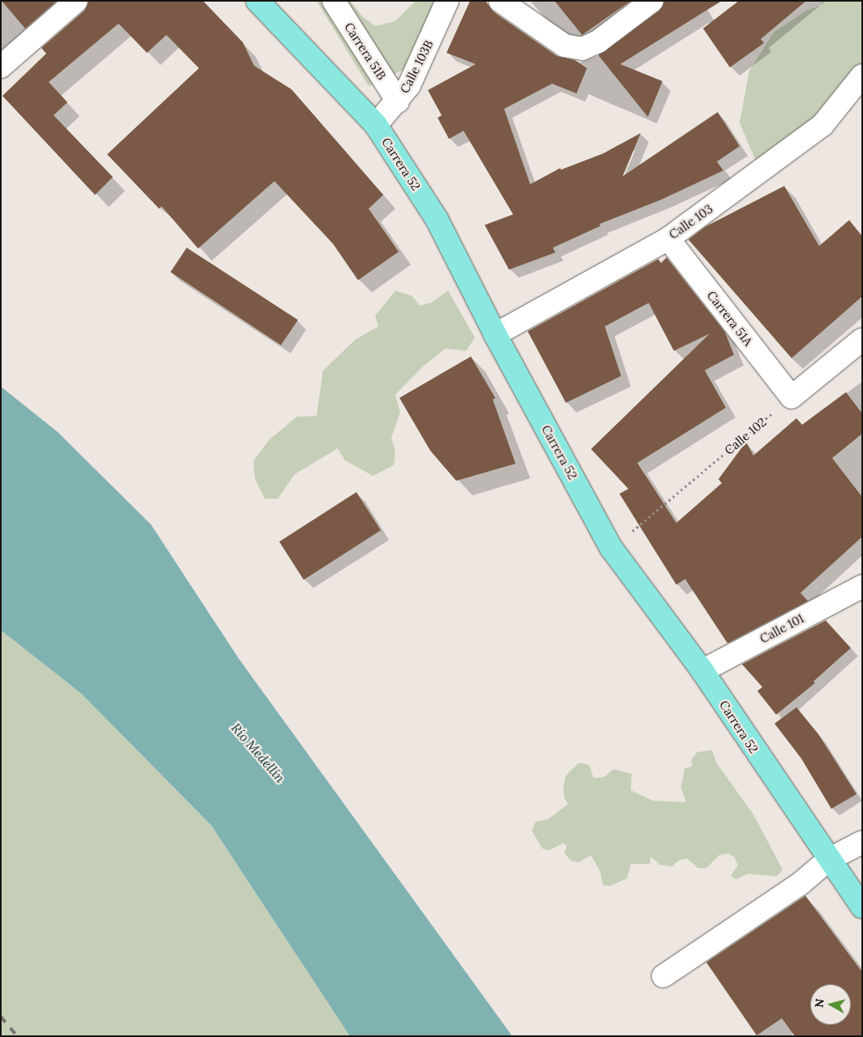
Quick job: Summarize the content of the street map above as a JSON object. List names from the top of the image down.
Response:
{
  "streets": {
    "main road": ["Carrera 52"],
    "street": [
      "Carrera 51B",
      "Calle 103B",
      "Calle 103",
      "Carrera 51A",
      "Calle 101"
    ],
    "path": ["Calle 102"]
  },
  "crossings": [
    ["Carrera 51B", "Calle 103B"],
    ["Calle 103B", "Carrera 52"],
    ["Carrera 52", "Calle 103"],
    ["Carrera 52", "Calle 101"],
    ["Calle 103", "Carrera 51A"],
    ["Carrera 51A", "Calle 102"]
  ],
  "water": ["Río Medellín"],
  "north": "left"
}
